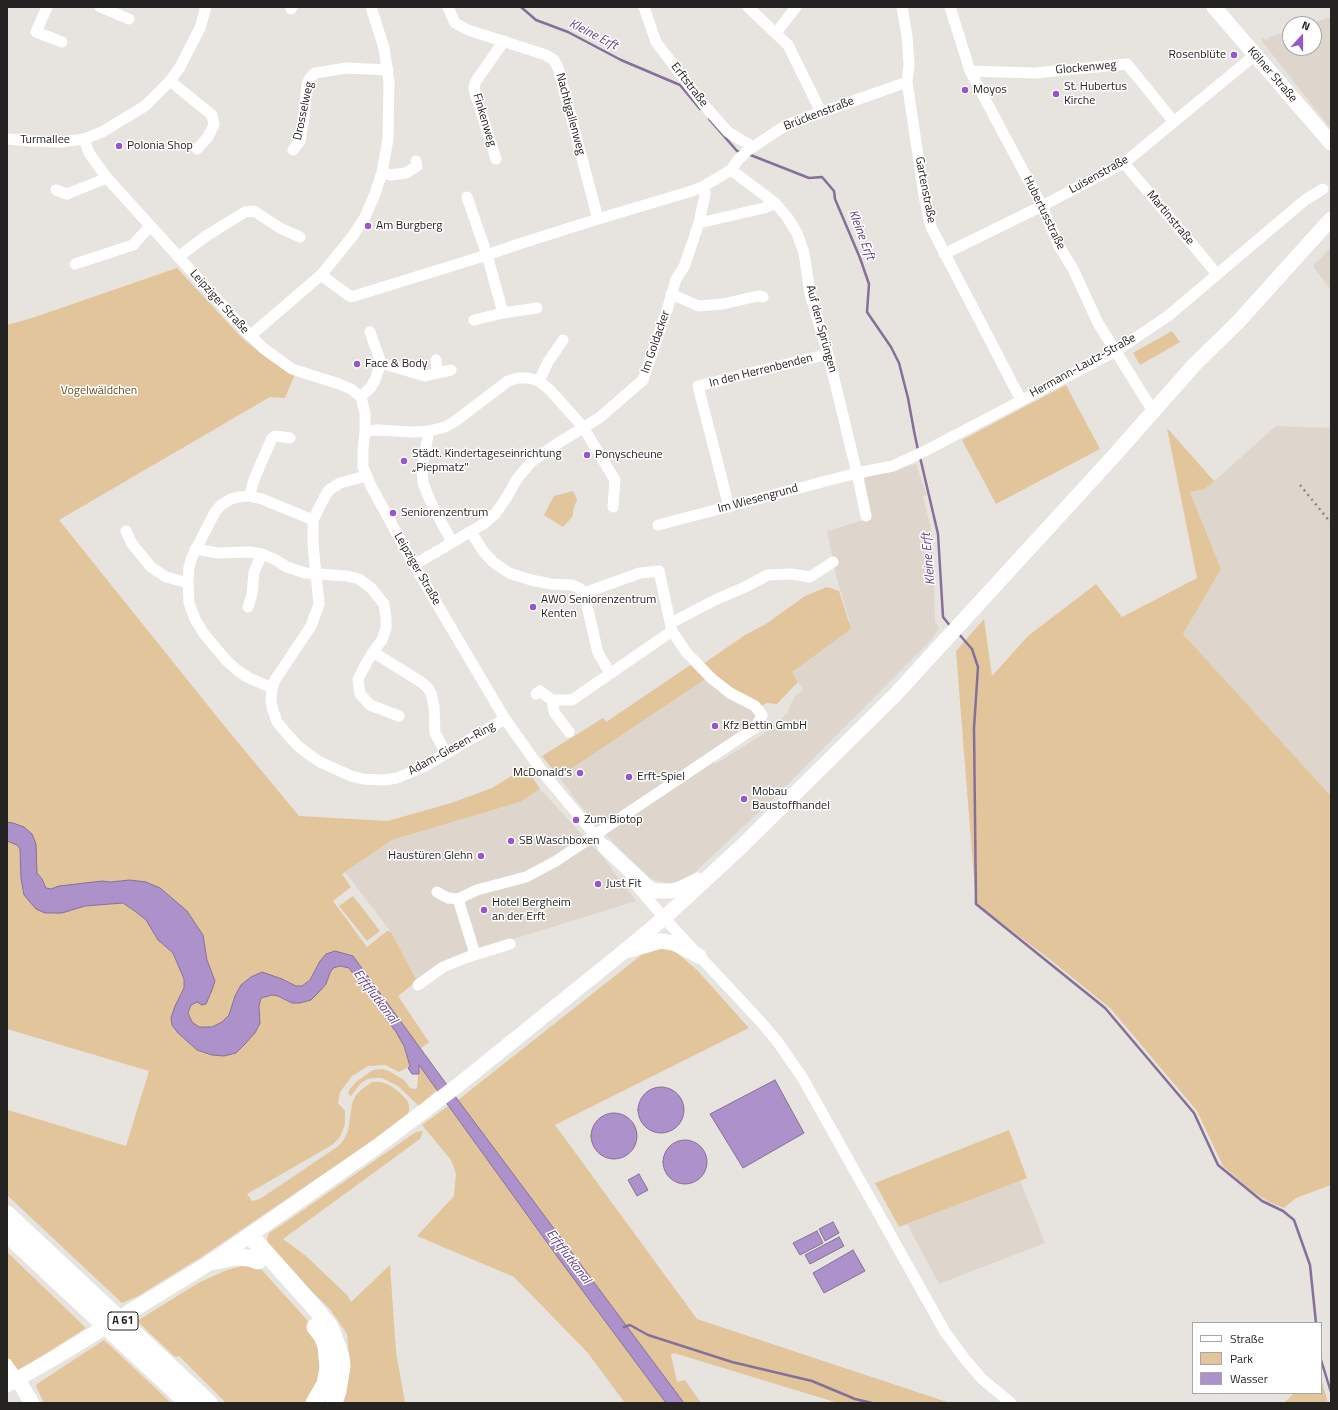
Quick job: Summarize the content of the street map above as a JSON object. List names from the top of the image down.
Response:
{
  "streets": {
    "highway": ["A 61"],
    "main road": ["Kölner Straße"],
    "street": [
      "Glockenweg",
      "Erftstraße",
      "Drosselweg",
      "Nachtigallenweg",
      "Brückenstraße",
      "Finkenweg",
      "Turmallee",
      "Luisenstraße",
      "Gartenstraße",
      "Hubertusstraße",
      "Martinstraße",
      "Leipziger Straße",
      "Auf den Sprüngen",
      "Im Goldacker",
      "Hermann-Lautz-Straße",
      "In den Herrenbenden",
      "Im Wiesengrund",
      "Adam-Giesen-Ring"
    ]
  },
  "crossings": [
    ["Glockenweg", "Luisenstraße"],
    ["Glockenweg", "Hubertusstraße"],
    ["Kölner Straße", "Luisenstraße"],
    ["Erftstraße", "Brückenstraße"],
    ["Nachtigallenweg", "Finkenweg"],
    ["Brückenstraße", "Gartenstraße"],
    ["Brückenstraße", "Auf den Sprüngen"],
    ["Turmallee", "Leipziger Straße"],
    ["Luisenstraße", "Gartenstraße"],
    ["Luisenstraße", "Hubertusstraße"],
    ["Luisenstraße", "Martinstraße"],
    ["Gartenstraße", "Hermann-Lautz-Straße"],
    ["Hubertusstraße", "Hermann-Lautz-Straße"],
    ["Martinstraße", "Hermann-Lautz-Straße"],
    ["Leipziger Straße", "Im Goldacker"],
    ["Leipziger Straße", "Adam-Giesen-Ring"],
    ["Auf den Sprüngen", "Hermann-Lautz-Straße"],
    ["Auf den Sprüngen", "In den Herrenbenden"],
    ["Auf den Sprüngen", "Im Wiesengrund"],
    ["Hermann-Lautz-Straße", "Im Wiesengrund"],
    ["In den Herrenbenden", "Im Wiesengrund"]
  ],
  "water": ["Kleine Erft", "Erftflutkanal"],
  "parks": ["Vogelwäldchen"],
  "places": [
    "Rosenblüte",
    "Moyos",
    "St. Hubertus Kirche",
    "Polonia Shop",
    "Am Burgberg",
    "Face & Body",
    "Ponyscheune",
    "Städt. Kindertageseinrichtung „Piepmatz\"",
    "Seniorenzentrum",
    "AWO Seniorenzentrum Kenten",
    "Kfz Bettin GmbH",
    "McDonald's",
    "Erft-Spiel",
    "Mobau Baustoffhandel",
    "Zum Biotop",
    "SB Waschboxen",
    "Haustüren Glehn",
    "Just Fit",
    "Hotel Bergheim an der Erft"
  ],
  "legend": ["Straße", "Park", "Wasser"],
  "north": "top"
}
